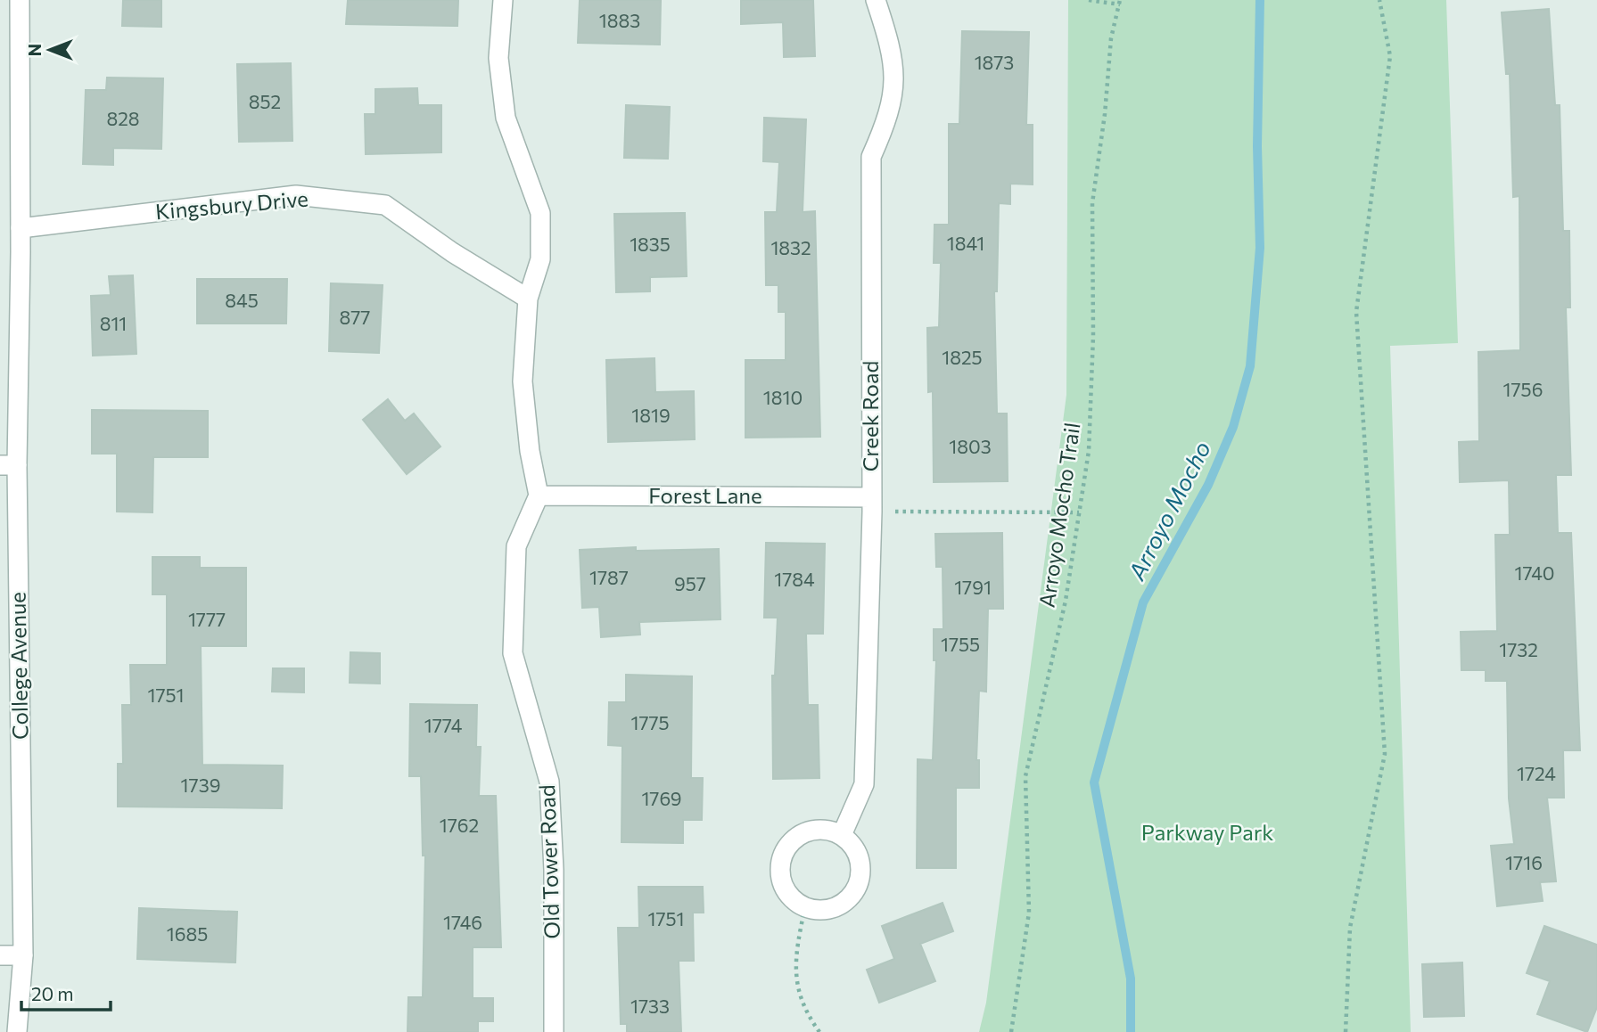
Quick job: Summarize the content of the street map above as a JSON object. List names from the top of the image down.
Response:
{
  "streets": {
    "street": [
      "Kingsbury Drive",
      "Creek Road",
      "Forest Lane",
      "College Avenue",
      "Old Tower Road"
    ],
    "path": ["Arroyo Mocho Trail"]
  },
  "crossings": [
    ["Kingsbury Drive", "College Avenue"],
    ["Creek Road", "Forest Lane"],
    ["Forest Lane", "Old Tower Road"]
  ],
  "water": ["Arroyo Mocho"],
  "parks": ["Parkway Park"],
  "house_numbers": [
    "1883",
    "1873",
    "852",
    "828",
    "1841",
    "1835",
    "1832",
    "845",
    "877",
    "811",
    "1825",
    "1756",
    "1810",
    "1819",
    "1803",
    "1740",
    "1787",
    "1784",
    "957",
    "1791",
    "1777",
    "1755",
    "1732",
    "1751",
    "1775",
    "1774",
    "1724",
    "1739",
    "1769",
    "1762",
    "1716",
    "1751",
    "1746",
    "1685",
    "1733"
  ],
  "scale_bar": "20 m",
  "north": "left"
}
